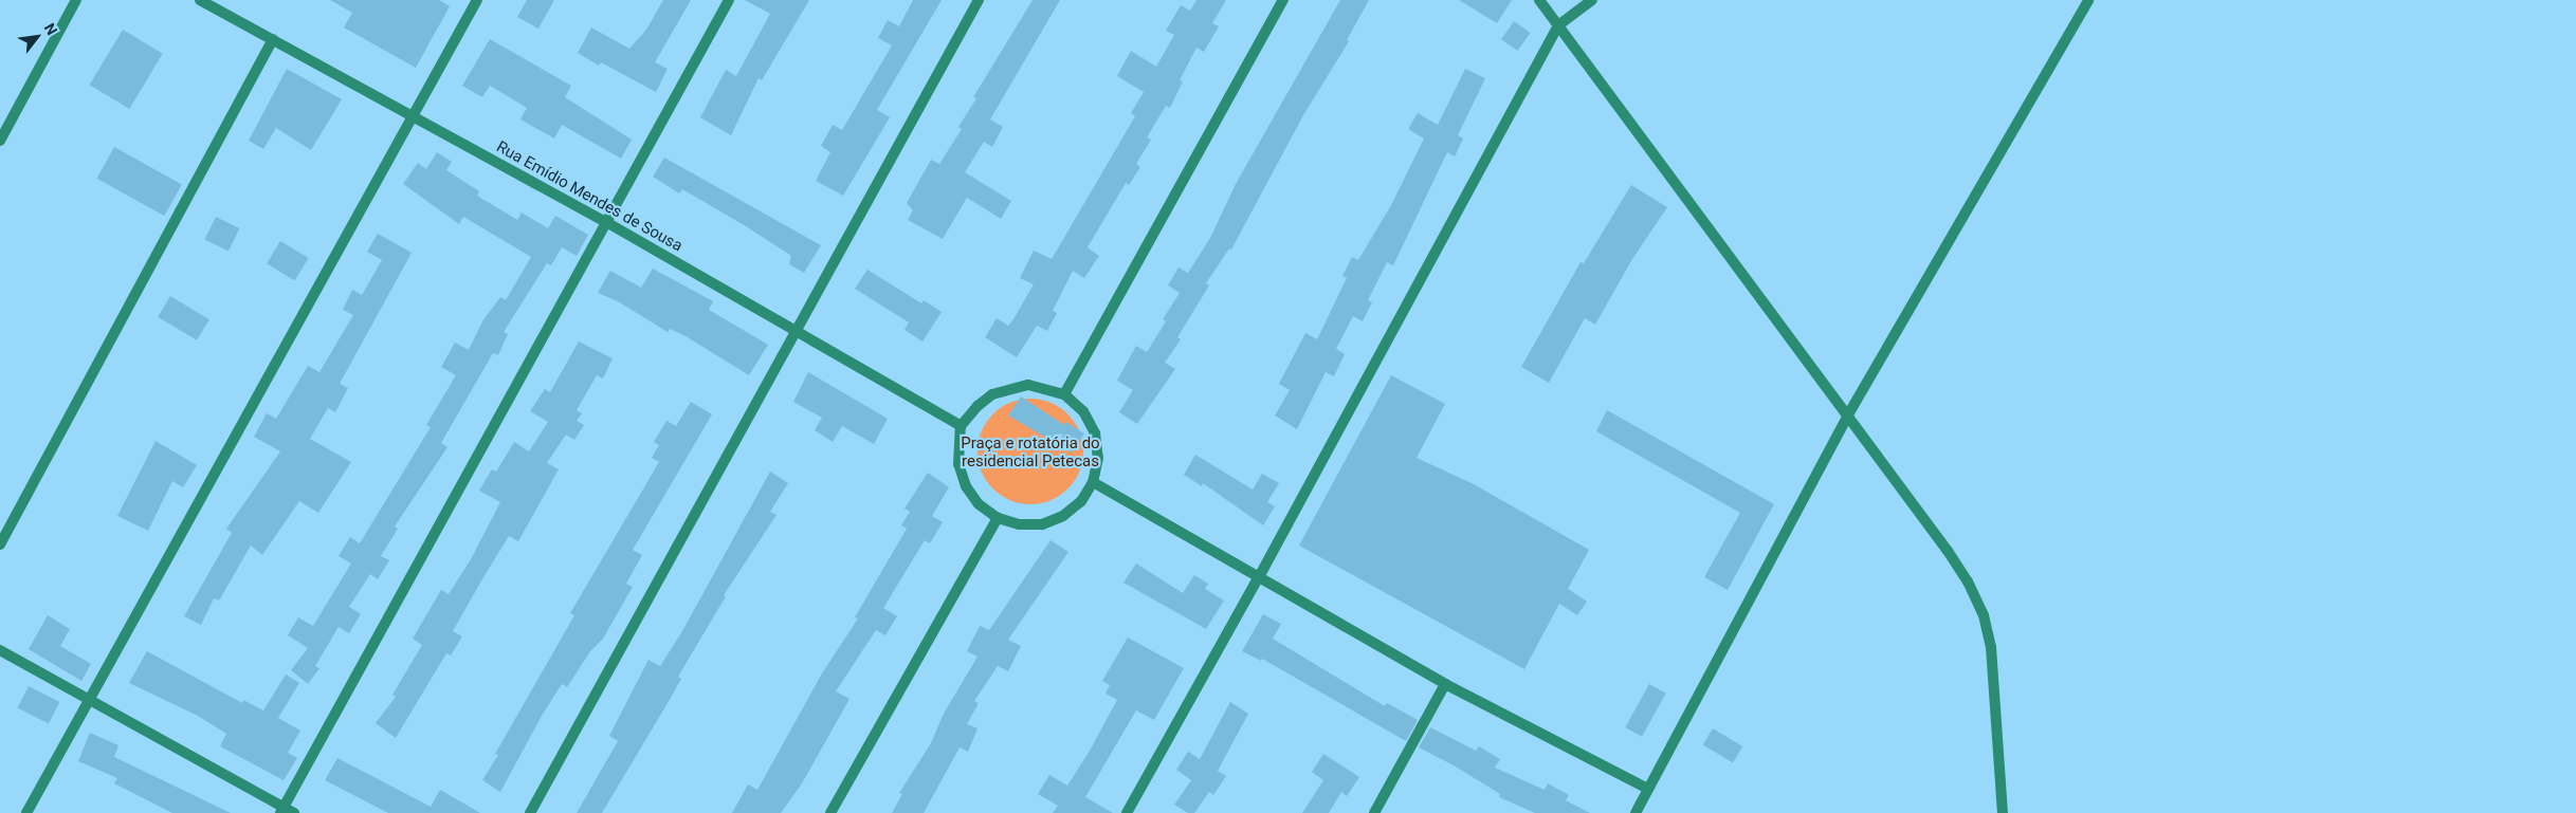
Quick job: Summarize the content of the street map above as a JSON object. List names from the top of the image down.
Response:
{
  "streets": {
    "street": ["Rua Emídio Mendes de Sousa"]
  },
  "parks": ["Praça e rotatória do residencial Petecas"],
  "north": "top right"
}
